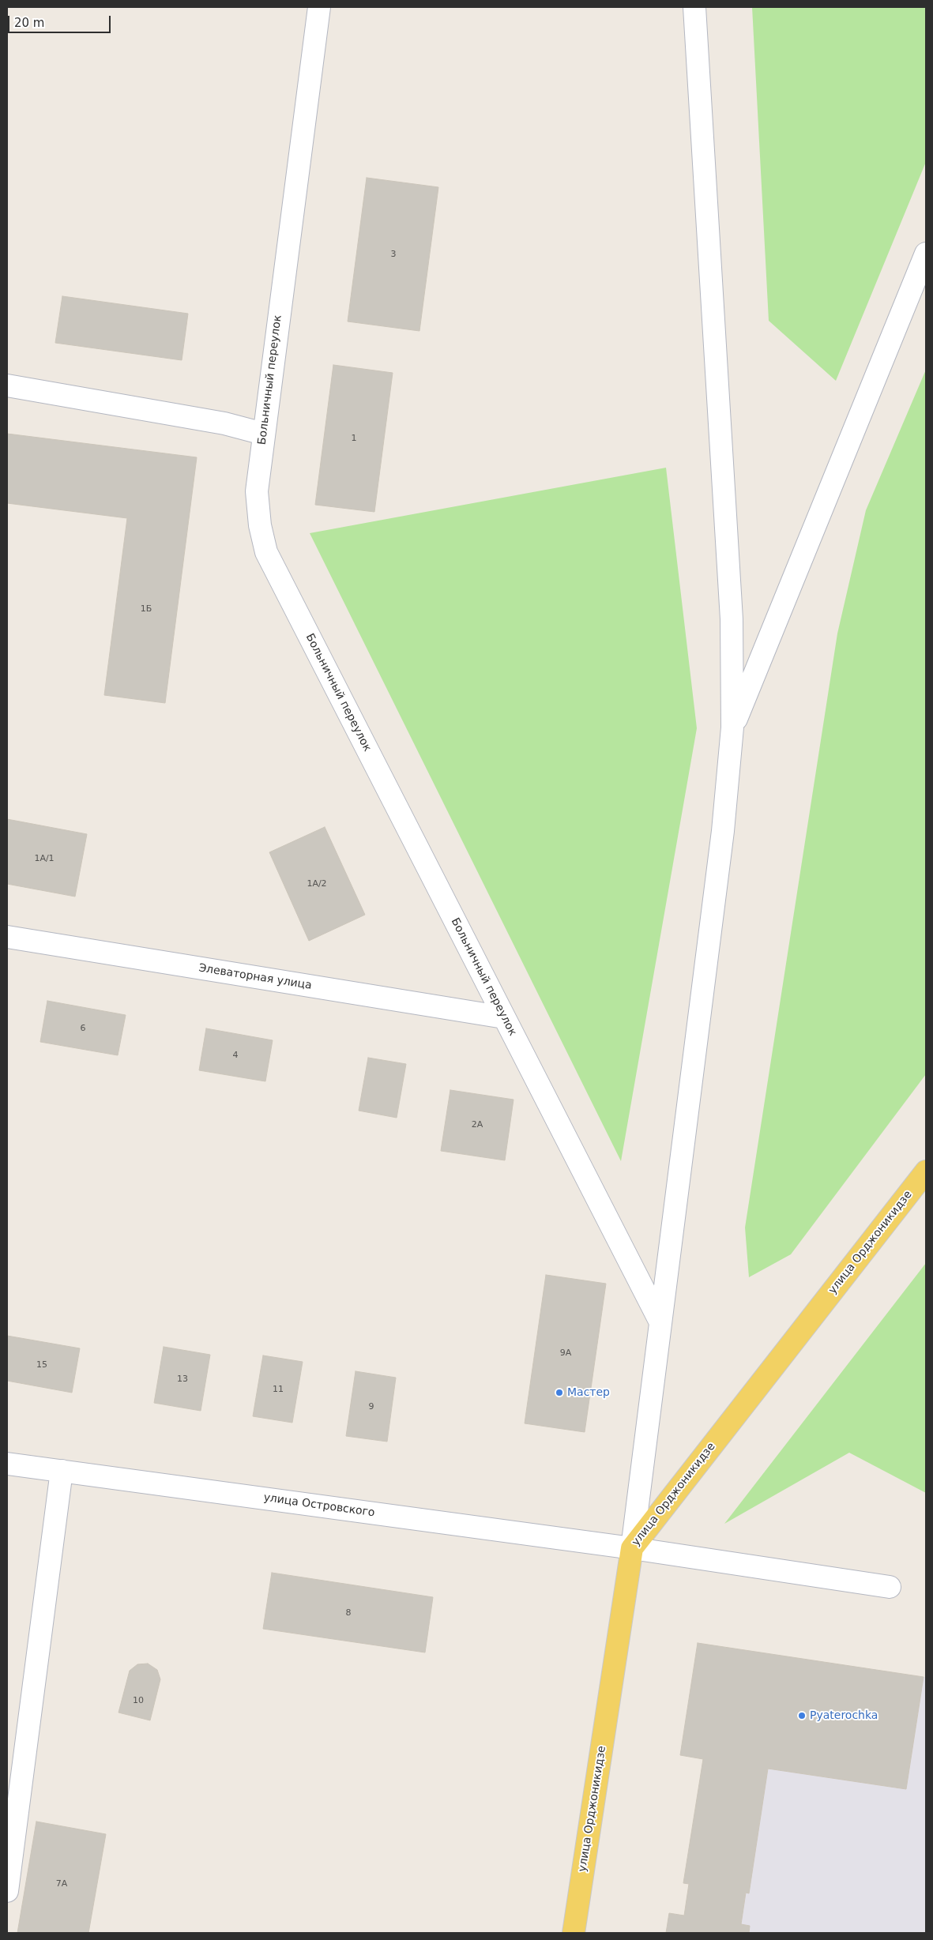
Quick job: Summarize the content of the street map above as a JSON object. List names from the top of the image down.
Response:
{
  "streets": {
    "main road": ["улица Орджоникидзе"],
    "street": ["Больничный переулок", "Элеваторная улица", "улица Островского"]
  },
  "crossings": [
    ["Больничный переулок", "Элеваторная улица"],
    ["улица Орджоникидзе", "улица Островского"]
  ],
  "places": ["Мастер", "Pyaterochka"],
  "house_numbers": [
    "3",
    "1",
    "1Б",
    "1А/1",
    "1А/2",
    "6",
    "4",
    "2А",
    "9А",
    "15",
    "13",
    "11",
    "9",
    "8",
    "10",
    "7А"
  ],
  "scale_bar": "20 m"
}
